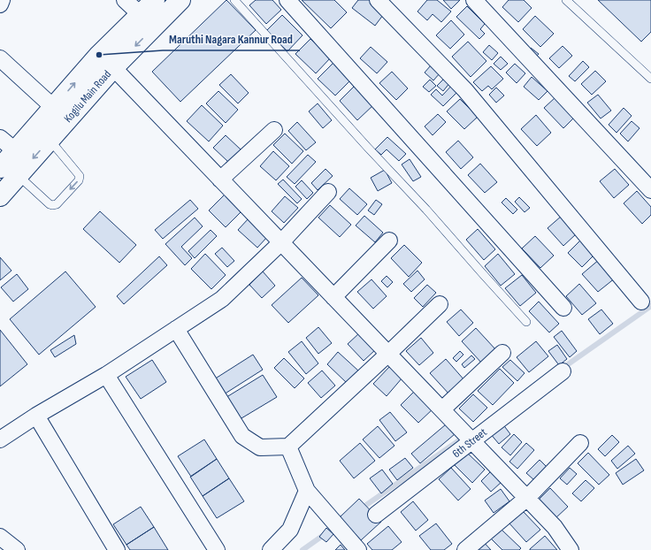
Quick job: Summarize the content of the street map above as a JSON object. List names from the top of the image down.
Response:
{
  "streets": {
    "main road": ["Kogilu Main Road"],
    "street": ["6th Street"]
  },
  "places": ["Maruthi Nagara Kannur Road"]
}
